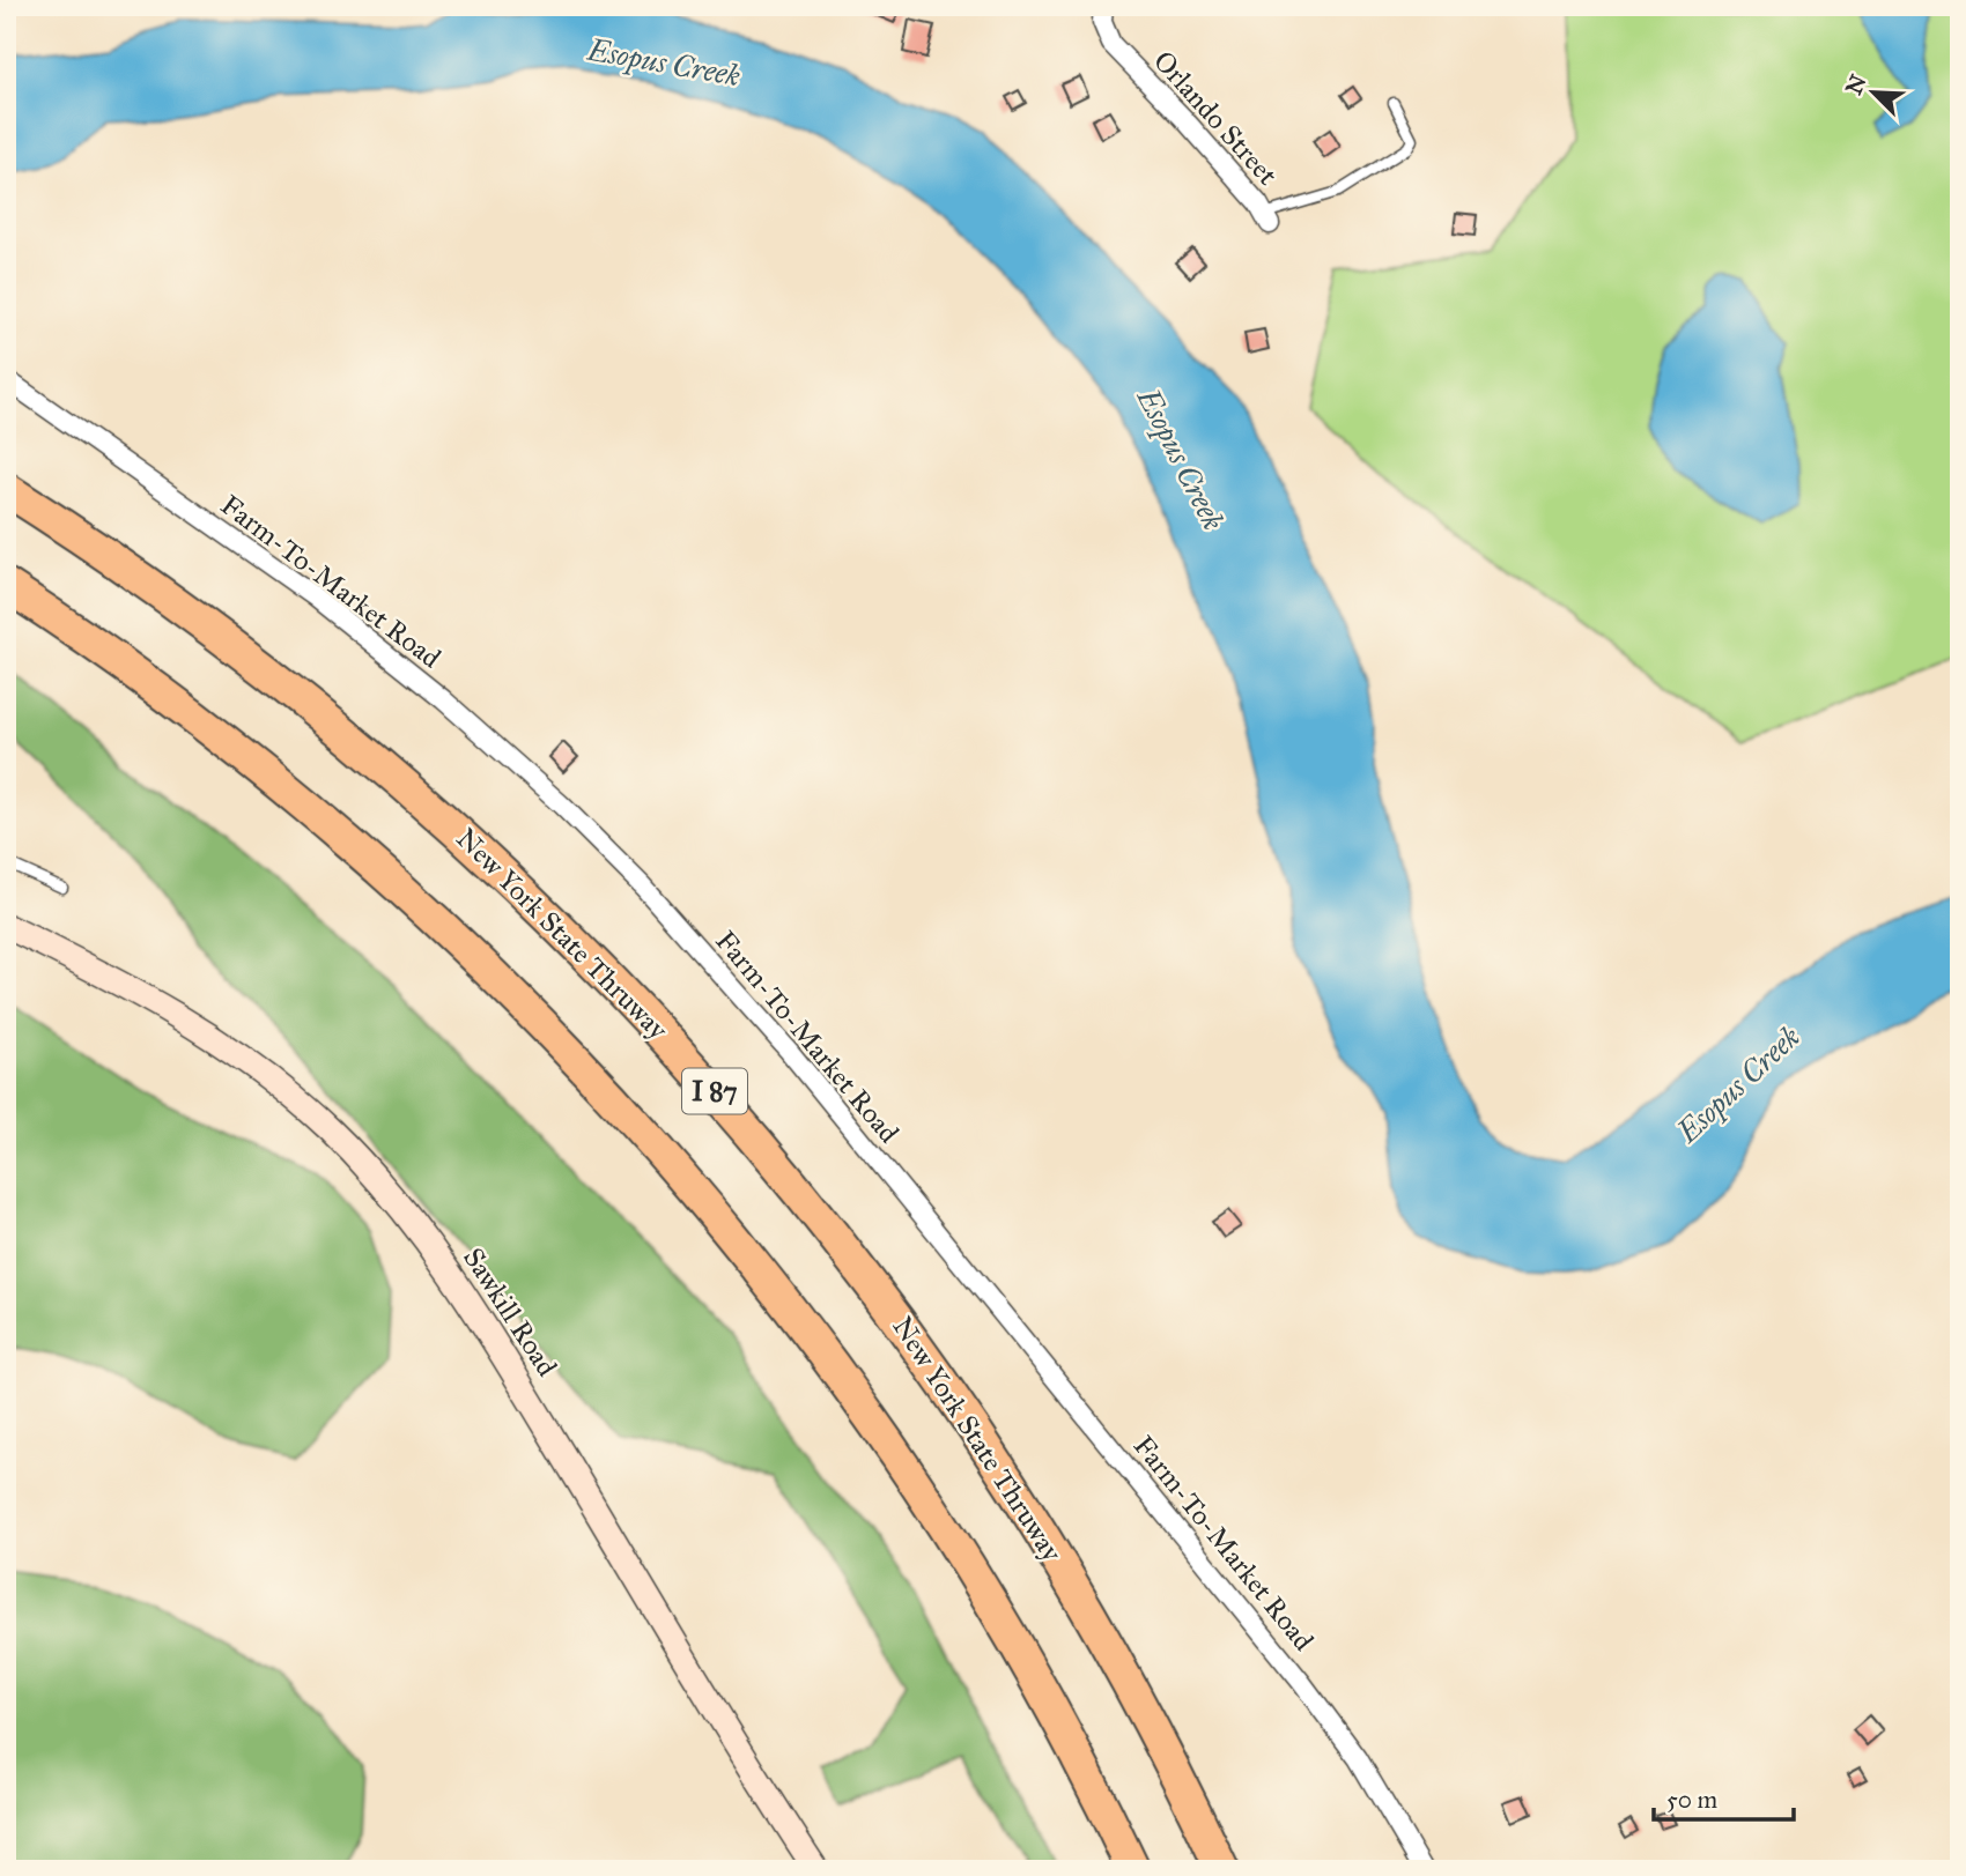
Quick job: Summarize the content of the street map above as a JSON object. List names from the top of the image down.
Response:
{
  "streets": {
    "highway": ["New York State Thruway", "I 87"],
    "street": ["Orlando Street", "Farm-To-Market Road", "Sawkill Road"]
  },
  "water": ["Esopus Creek"],
  "scale_bar": "50 m",
  "north": "top left"
}
